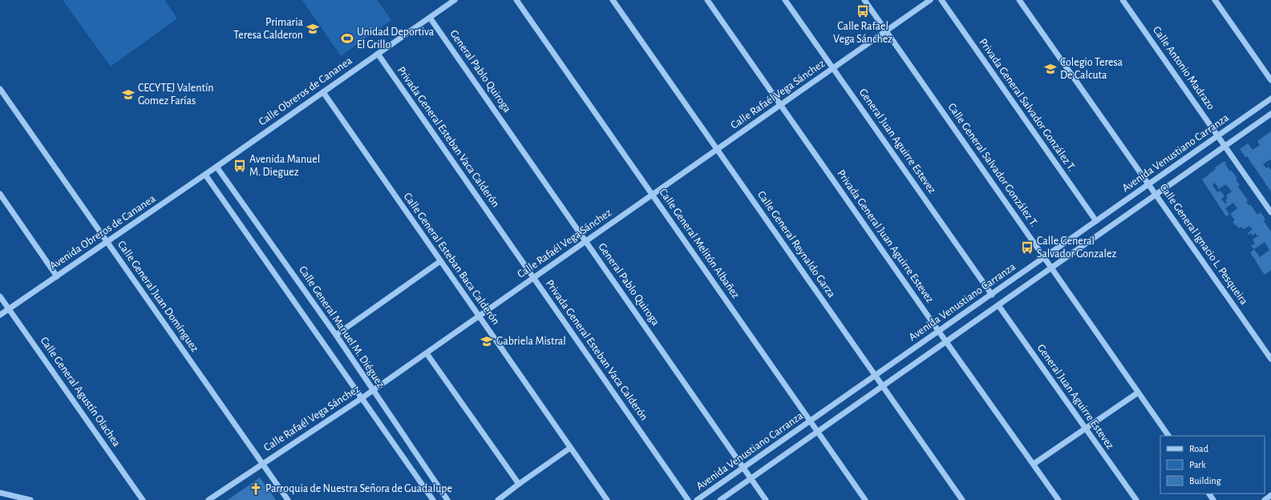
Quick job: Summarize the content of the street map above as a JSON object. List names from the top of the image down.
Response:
{
  "streets": {
    "street": [
      "Calle Antonio Madrazo",
      "General Pablo Quiroga",
      "Calle Obreros de Cananea",
      "Calle Rafaél Vega Sánchez",
      "Privada General Salvador González T.",
      "Privada General Esteban Vaca Calderón",
      "General Juan Aguirre Estevez",
      "Avenida Venustiano Carranza",
      "Calle General Salvador González T.",
      "Avenida Obreros de Cananea",
      "Privada General Juan Aguirre Estevez",
      "Calle General Melitón Albañez",
      "Calle General Reynaldo Garza",
      "Calle General Ignacio L. Pesqueira",
      "Calle General Esteban Baca Calderón",
      "Calle General Juan Domínguez",
      "Calle General Manuel M. Diéguez",
      "Calle General Agustín Olachea"
    ]
  },
  "crossings": [
    ["Calle Antonio Madrazo", "Avenida Venustiano Carranza"],
    ["General Pablo Quiroga", "Calle Obreros de Cananea"],
    ["General Pablo Quiroga", "Calle Rafaél Vega Sánchez"],
    ["General Pablo Quiroga", "Avenida Venustiano Carranza"],
    ["Calle Obreros de Cananea", "Privada General Esteban Vaca Calderón"],
    ["Calle Obreros de Cananea", "Avenida Obreros de Cananea"],
    ["Calle Obreros de Cananea", "Calle General Esteban Baca Calderón"],
    ["Calle Obreros de Cananea", "Calle General Manuel M. Diéguez"],
    ["Calle Rafaél Vega Sánchez", "Privada General Esteban Vaca Calderón"],
    ["Calle Rafaél Vega Sánchez", "General Juan Aguirre Estevez"],
    ["Calle Rafaél Vega Sánchez", "Calle General Salvador González T."],
    ["Calle Rafaél Vega Sánchez", "Privada General Juan Aguirre Estevez"],
    ["Calle Rafaél Vega Sánchez", "Calle General Melitón Albañez"],
    ["Calle Rafaél Vega Sánchez", "Calle General Reynaldo Garza"],
    ["Calle Rafaél Vega Sánchez", "Calle General Esteban Baca Calderón"],
    ["Calle Rafaél Vega Sánchez", "Calle General Juan Domínguez"],
    ["Calle Rafaél Vega Sánchez", "Calle General Manuel M. Diéguez"],
    ["Privada General Salvador González T.", "Avenida Venustiano Carranza"],
    ["General Juan Aguirre Estevez", "Avenida Venustiano Carranza"],
    ["Avenida Venustiano Carranza", "Calle General Salvador González T."],
    ["Avenida Venustiano Carranza", "Privada General Juan Aguirre Estevez"],
    ["Avenida Venustiano Carranza", "Calle General Melitón Albañez"],
    ["Avenida Venustiano Carranza", "Calle General Reynaldo Garza"],
    ["Avenida Venustiano Carranza", "Calle General Ignacio L. Pesqueira"],
    ["Avenida Obreros de Cananea", "Calle General Juan Domínguez"],
    ["Avenida Obreros de Cananea", "Calle General Manuel M. Diéguez"],
    ["Avenida Obreros de Cananea", "Calle General Agustín Olachea"]
  ],
  "places": {
    "bus stop": ["Calle Rafael Vega Sánchez", "Avenida Manuel M. Dieguez", "Calle General Salvador Gonzalez"],
    "school or university": [
      "Primaria Teresa Calderon",
      "Colegio Teresa De Calcuta",
      "CECYTEJ Valentín Gomez Farías",
      "Gabriela Mistral"
    ],
    "sports": ["Unidad Deportiva El Grillo"],
    "church": ["Parroquia de Nuestra Señora de Guadalupe"]
  },
  "legend": ["Road", "Park", "Building"]
}
